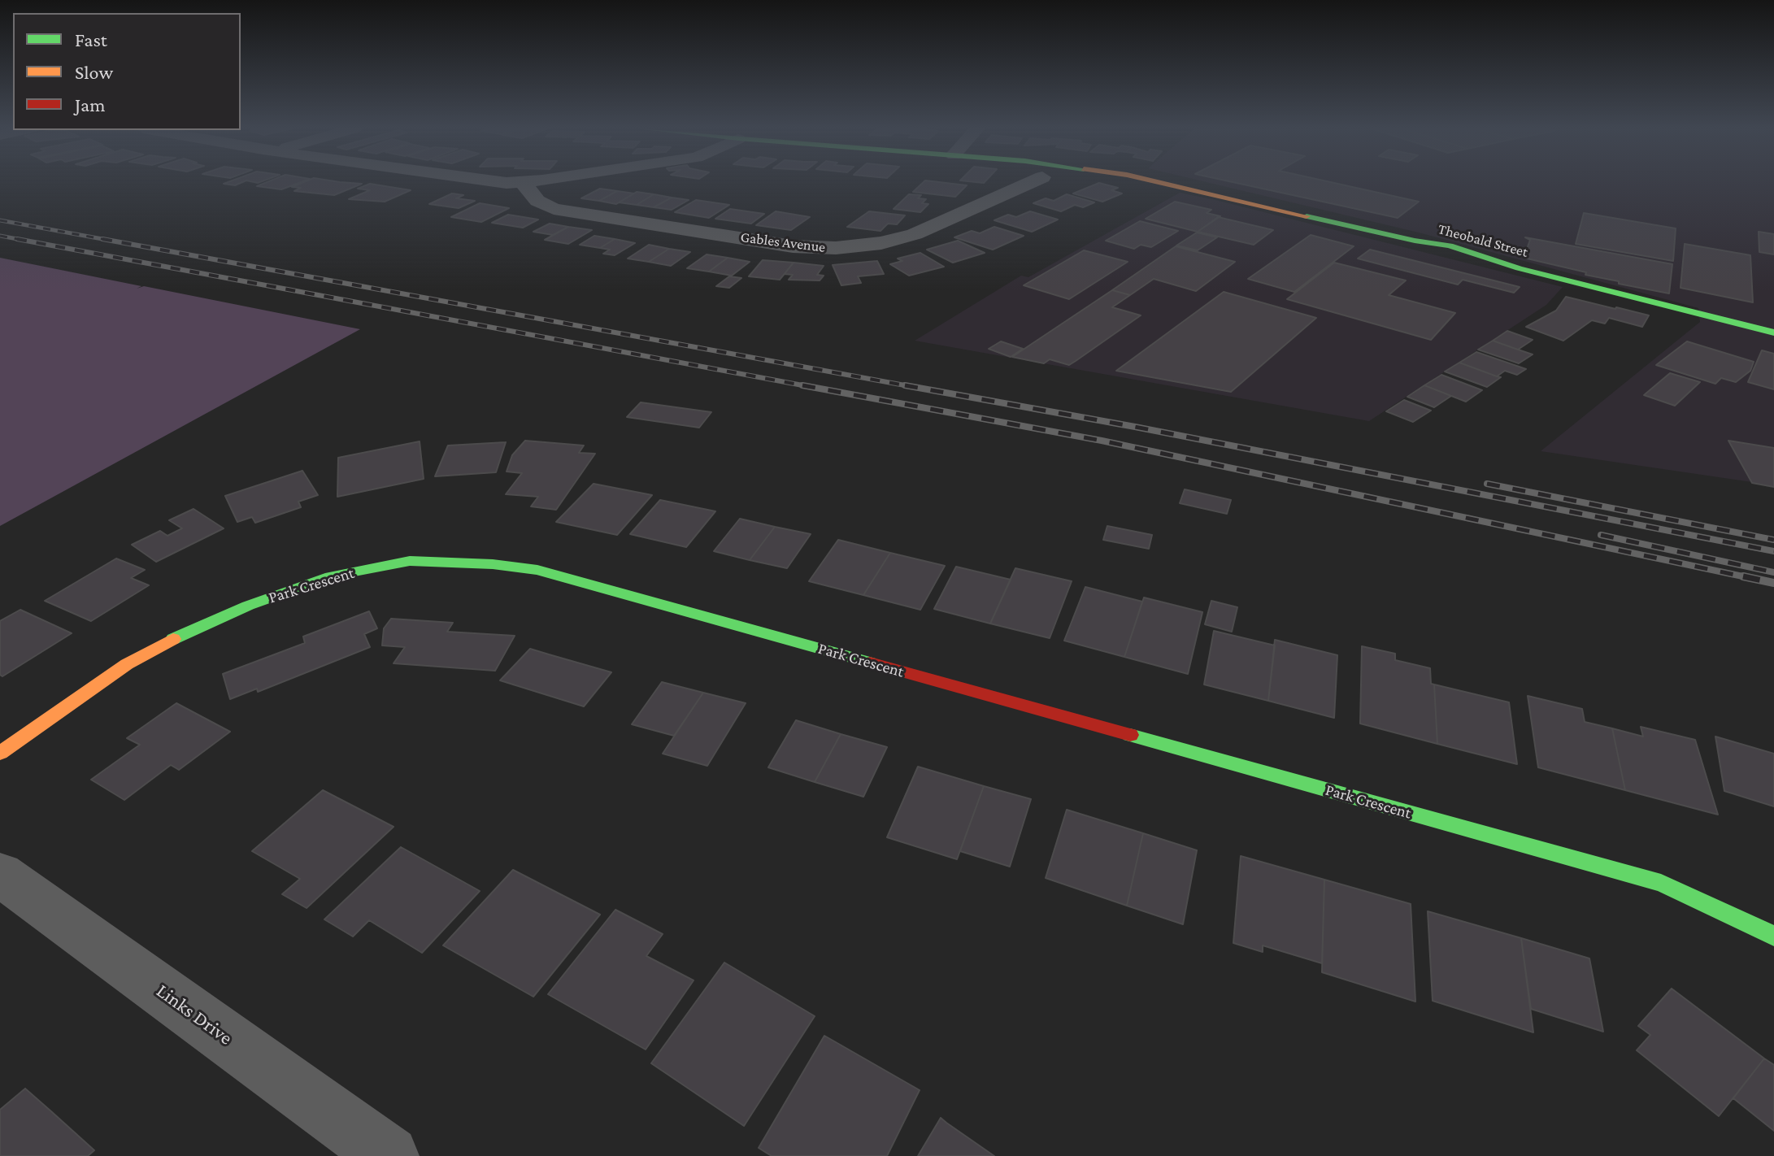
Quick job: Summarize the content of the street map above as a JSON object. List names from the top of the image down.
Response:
{
  "streets": {
    "street": [
      "Theobald Street",
      "Gables Avenue",
      "Park Crescent",
      "Links Drive"
    ]
  },
  "legend": ["Fast", "Slow", "Jam"]
}
